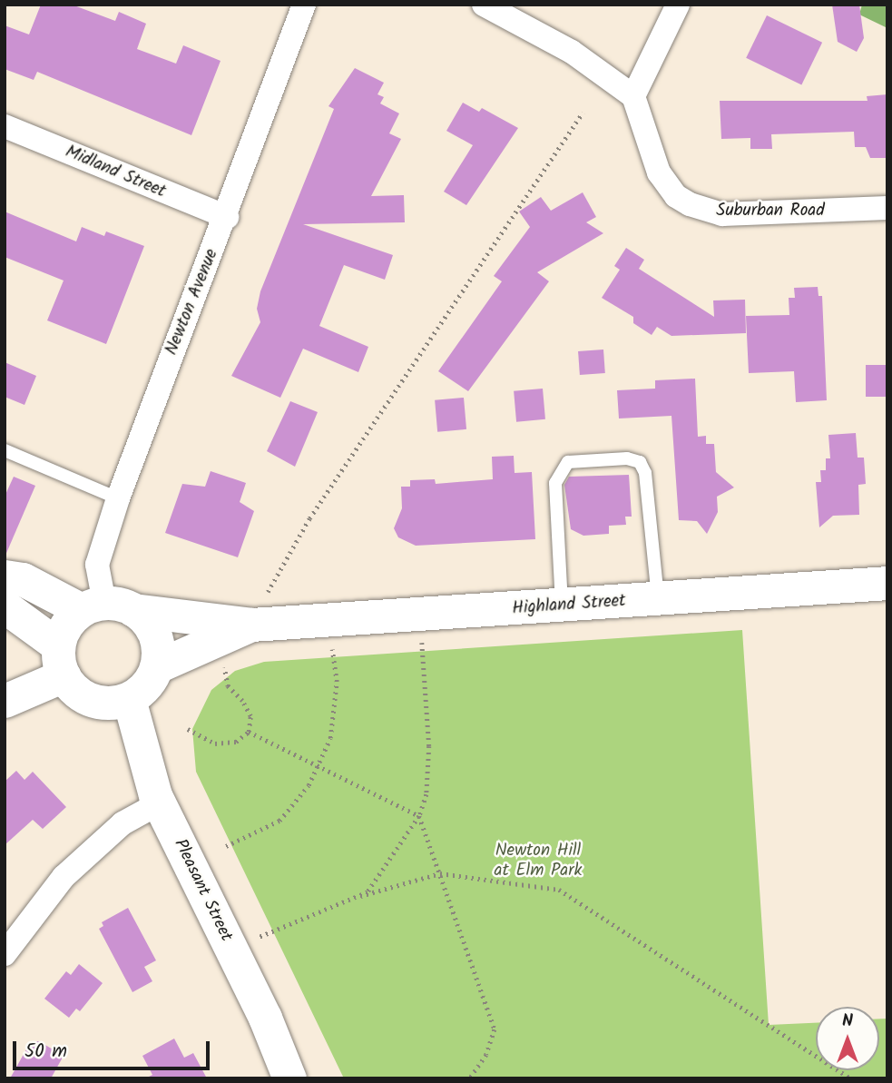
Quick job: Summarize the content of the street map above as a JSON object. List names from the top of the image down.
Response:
{
  "streets": {
    "main road": ["Highland Street", "Pleasant Street"],
    "street": ["Midland Street", "Suburban Road", "Newton Avenue"]
  },
  "crossings": [
    ["Midland Street", "Newton Avenue"],
    ["Newton Avenue", "Highland Street"],
    ["Newton Avenue", "Pleasant Street"],
    ["Highland Street", "Pleasant Street"]
  ],
  "parks": ["Newton Hill at Elm Park"],
  "scale_bar": "50 m",
  "north": "top"
}
